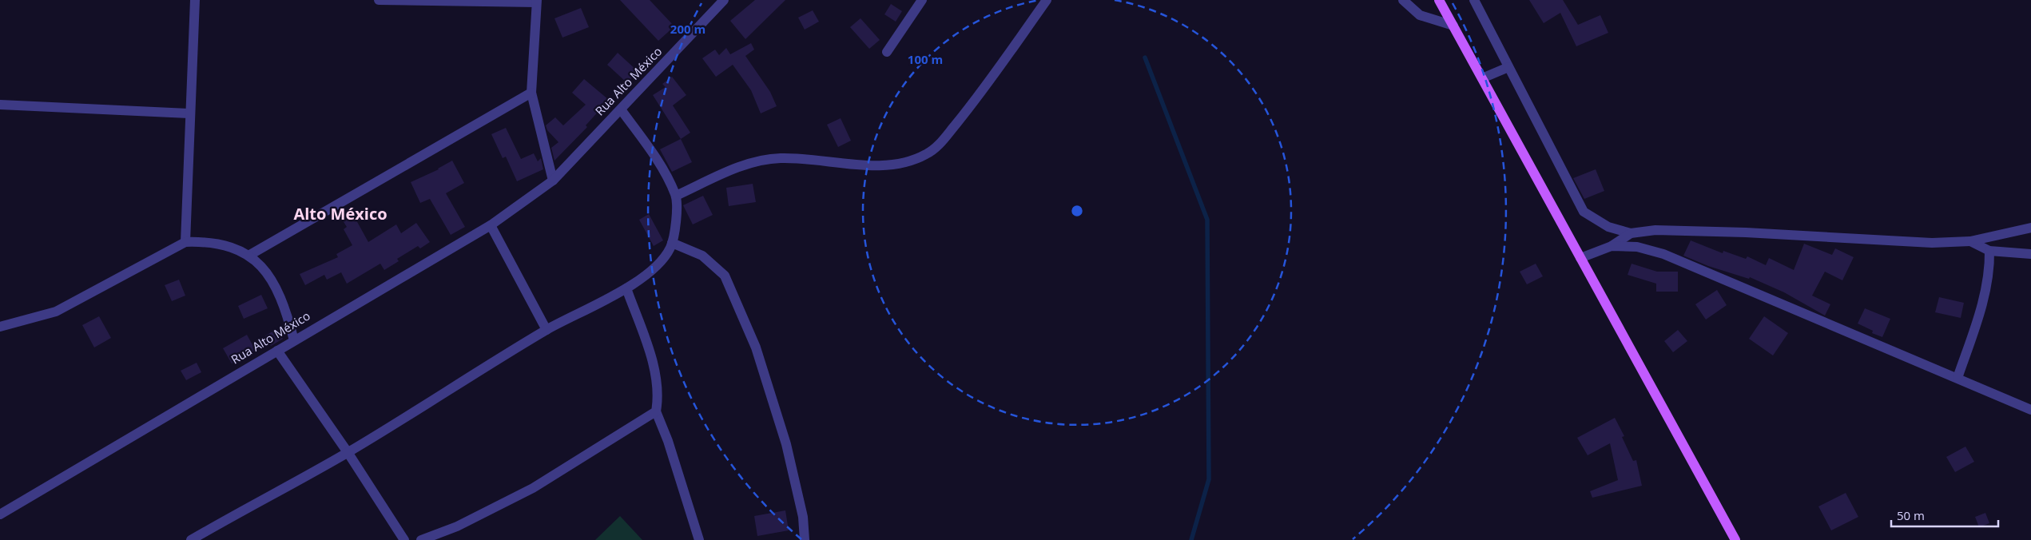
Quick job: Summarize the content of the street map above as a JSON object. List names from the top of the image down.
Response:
{
  "streets": {
    "street": ["Rua Alto México"]
  },
  "districts": ["Alto México"],
  "scale_bar": "50 m",
  "rings": ["200 m", "100 m"]
}
